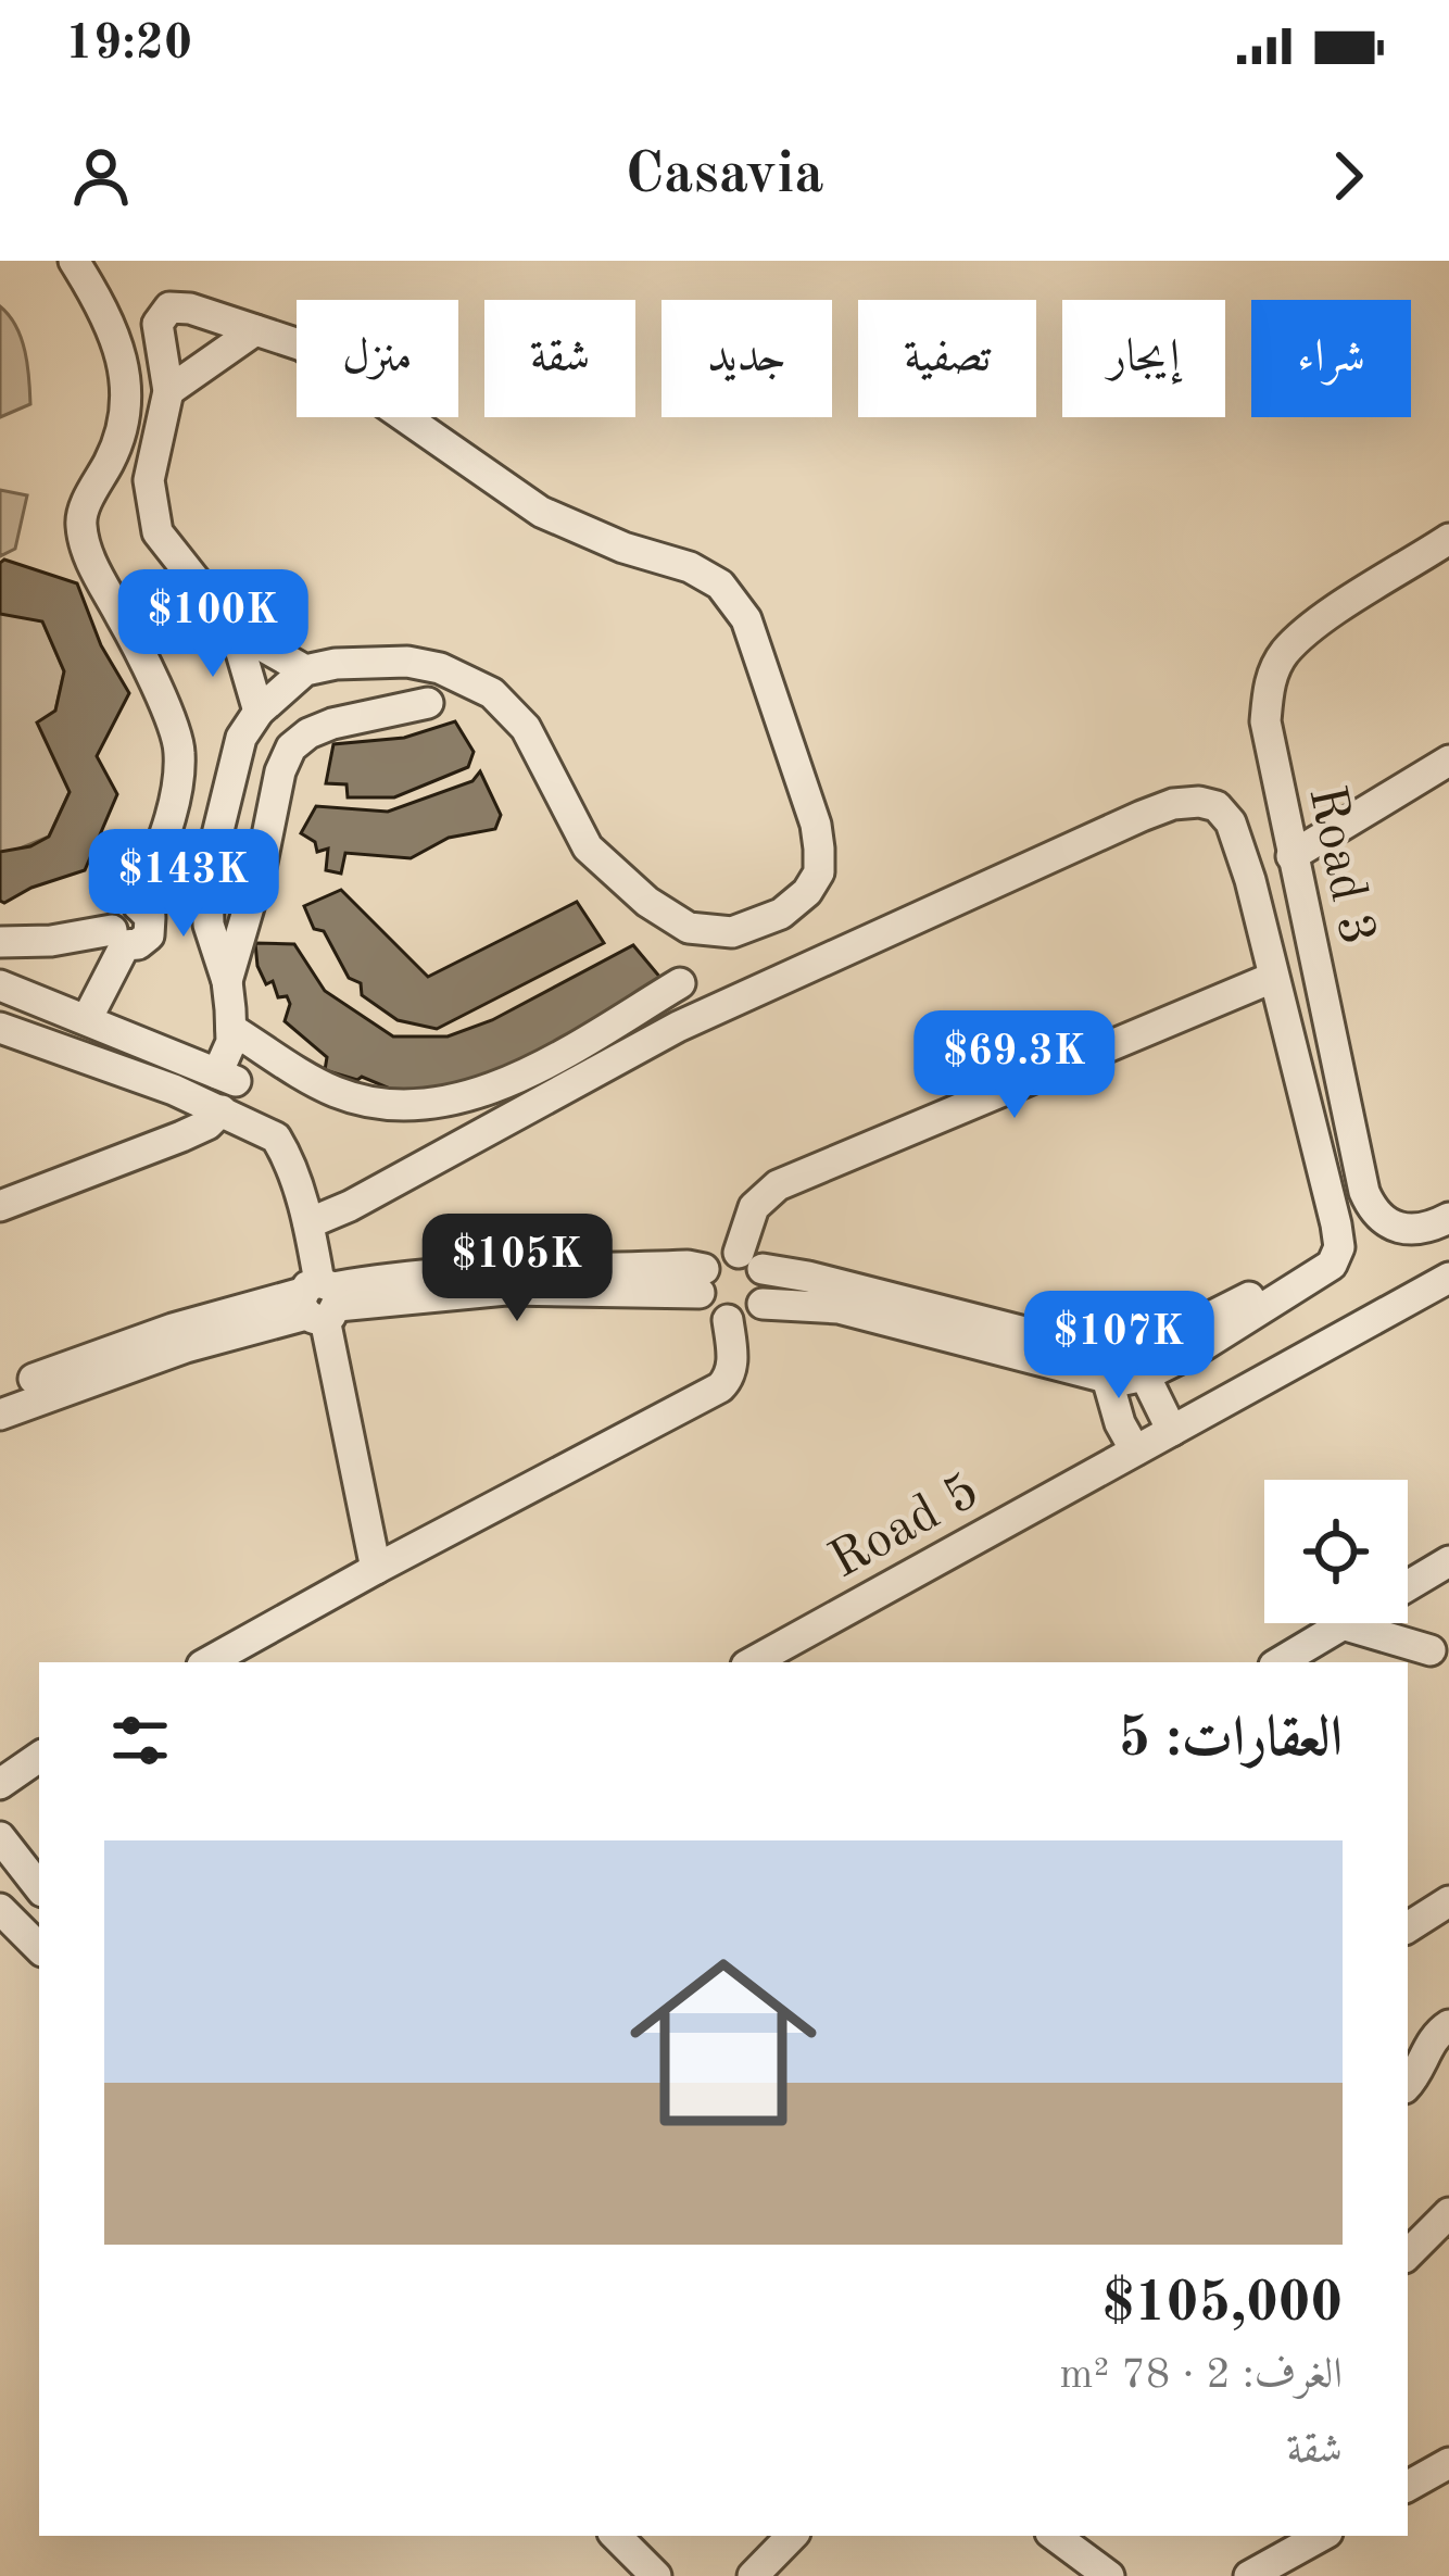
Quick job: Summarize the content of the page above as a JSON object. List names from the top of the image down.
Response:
{
  "streets": {
    "street": ["Road 3", "Road 5"]
  },
  "page": {
    "status": "19:20",
    "header": "Casavia",
    "chip": [
      "شراء",
      "إيجار",
      "تصفية",
      "جديد",
      "شقة",
      "منزل"
    ],
    "price": [
      "$100K",
      "$143K",
      "$69.3K",
      "$105K",
      "$107K"
    ],
    "heading": "العقارات: 5",
    "list": [
      {
        "name": "$105,000",
        "note": "الغرف: 2 · 78 m² · شقة"
      }
    ]
  }
}
